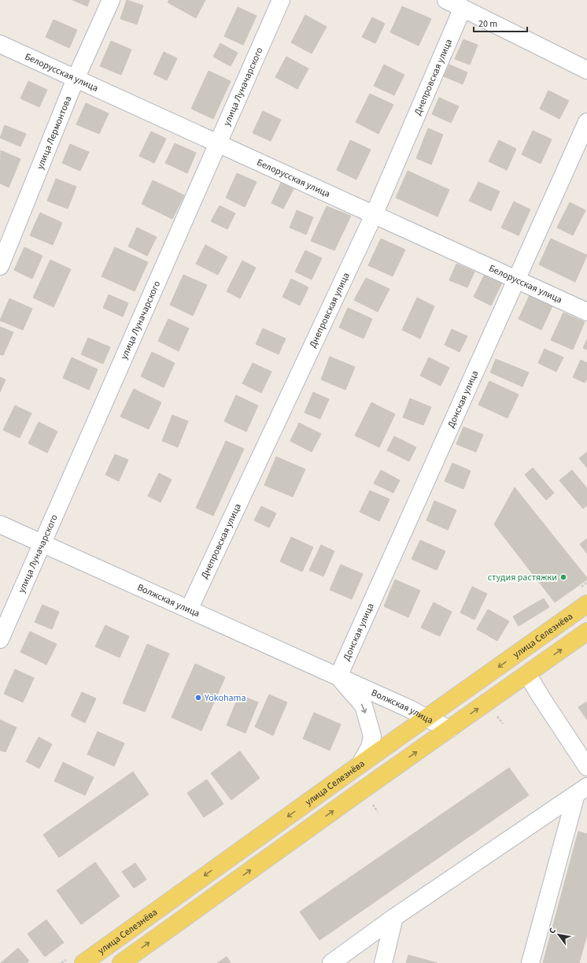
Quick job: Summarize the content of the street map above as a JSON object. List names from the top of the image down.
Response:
{
  "streets": {
    "main road": ["улица Селезнёва"],
    "street": [
      "Белорусская улица",
      "Днепровская улица",
      "улица Луначарского",
      "улица Лермонтова",
      "Донская улица",
      "Волжская улица"
    ]
  },
  "crossings": [
    ["Белорусская улица", "Днепровская улица"],
    ["Белорусская улица", "улица Луначарского"],
    ["Белорусская улица", "улица Лермонтова"],
    ["Белорусская улица", "Донская улица"],
    ["Днепровская улица", "Волжская улица"],
    ["улица Луначарского", "Волжская улица"],
    ["Донская улица", "Волжская улица"],
    ["Волжская улица", "улица Селезнёва"]
  ],
  "places": ["студия растяжки", "Yokohama"],
  "scale_bar": "20 m",
  "north": "top left"
}
